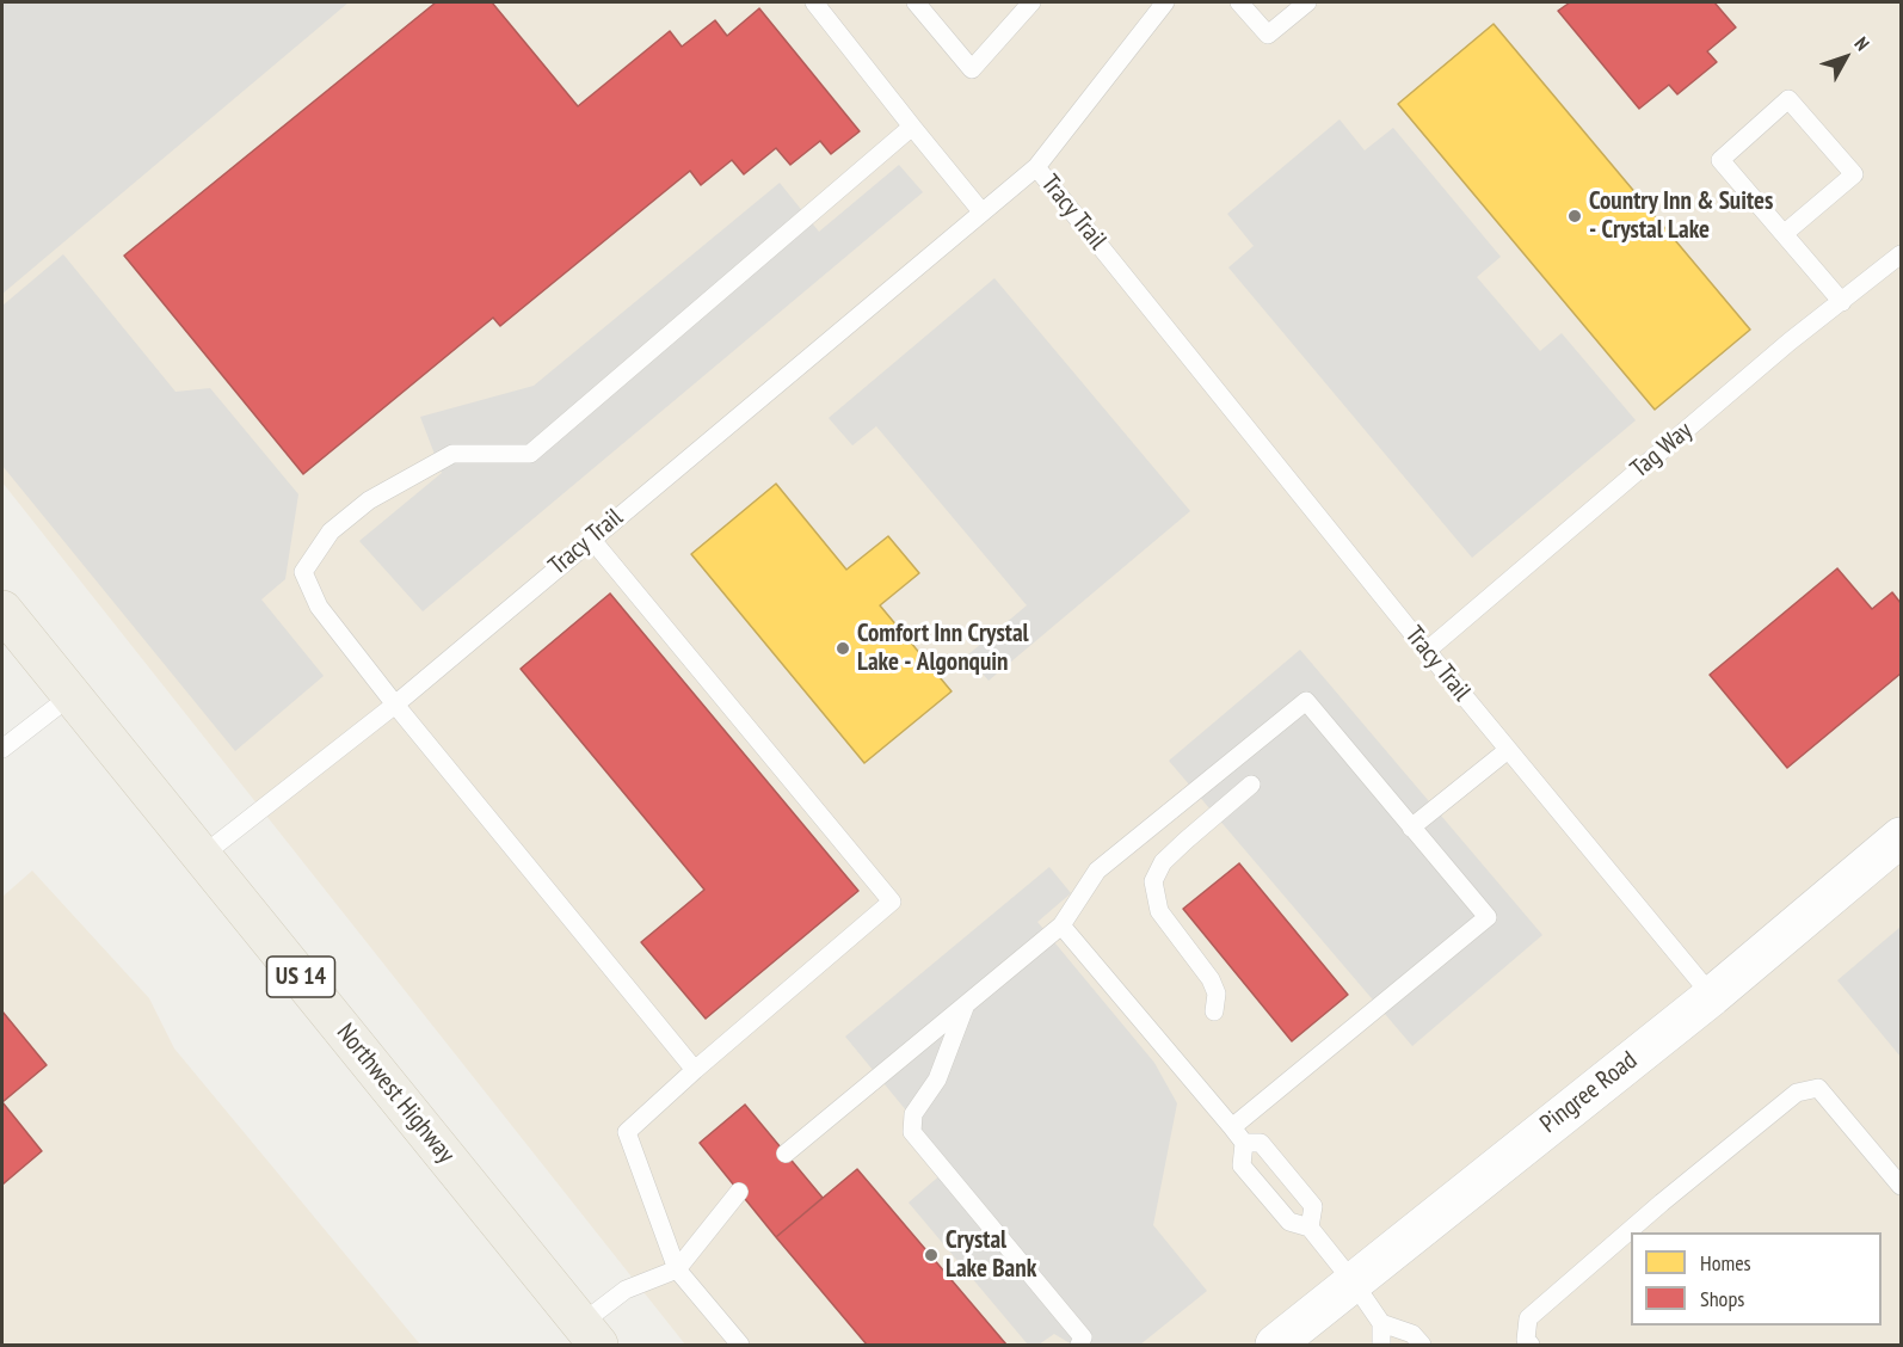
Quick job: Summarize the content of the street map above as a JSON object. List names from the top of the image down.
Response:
{
  "streets": {
    "main road": ["US 14", "Northwest Highway"],
    "street": ["Pingree Road"],
    "lane": ["Tracy Trail", "Tag Way"]
  },
  "crossings": [
    ["Tracy Trail", "Tag Way"],
    ["Tracy Trail", "Pingree Road"],
    ["Tracy Trail", "Northwest Highway"]
  ],
  "places": ["Country Inn & Suites - Crystal Lake", "Comfort Inn Crystal Lake - Algonquin", "Crystal Lake Bank"],
  "legend": ["Homes", "Shops"],
  "north": "top right"
}
